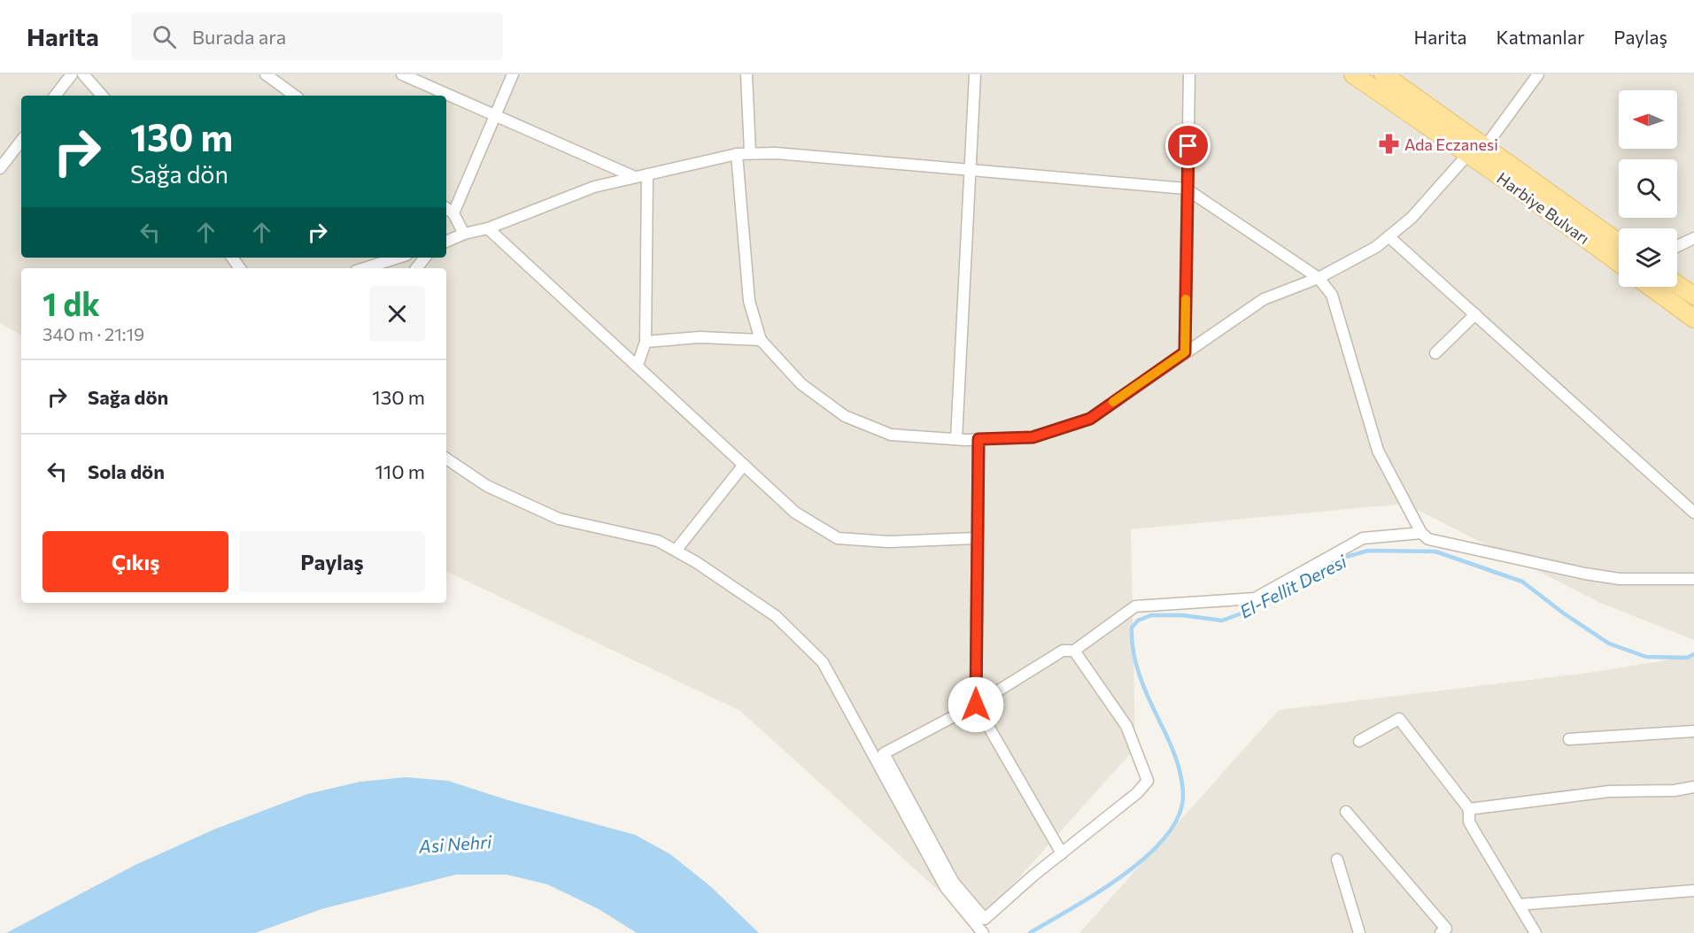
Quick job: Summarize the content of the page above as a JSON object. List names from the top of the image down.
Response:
{
  "streets": {
    "main road": ["Harbiye Bulvarı"]
  },
  "water": ["El-Fellit Deresi", "Asi Nehri"],
  "places": {
    "pharmacy": ["Ada Eczanesi"]
  },
  "north": "left",
  "page": {
    "header": "Harita",
    "search": "Burada ara",
    "nav": ["Harita", "Katmanlar", "Paylaş"],
    "turn": ["130 m", "Sağa dön"],
    "heading": ["1 dk", "340 m · 21:19"],
    "list": [
      {
        "name": "Sağa dön",
        "value": "130 m"
      },
      {
        "name": "Sola dön",
        "value": "110 m"
      }
    ],
    "buttons": ["Çıkış", "Paylaş"]
  }
}
